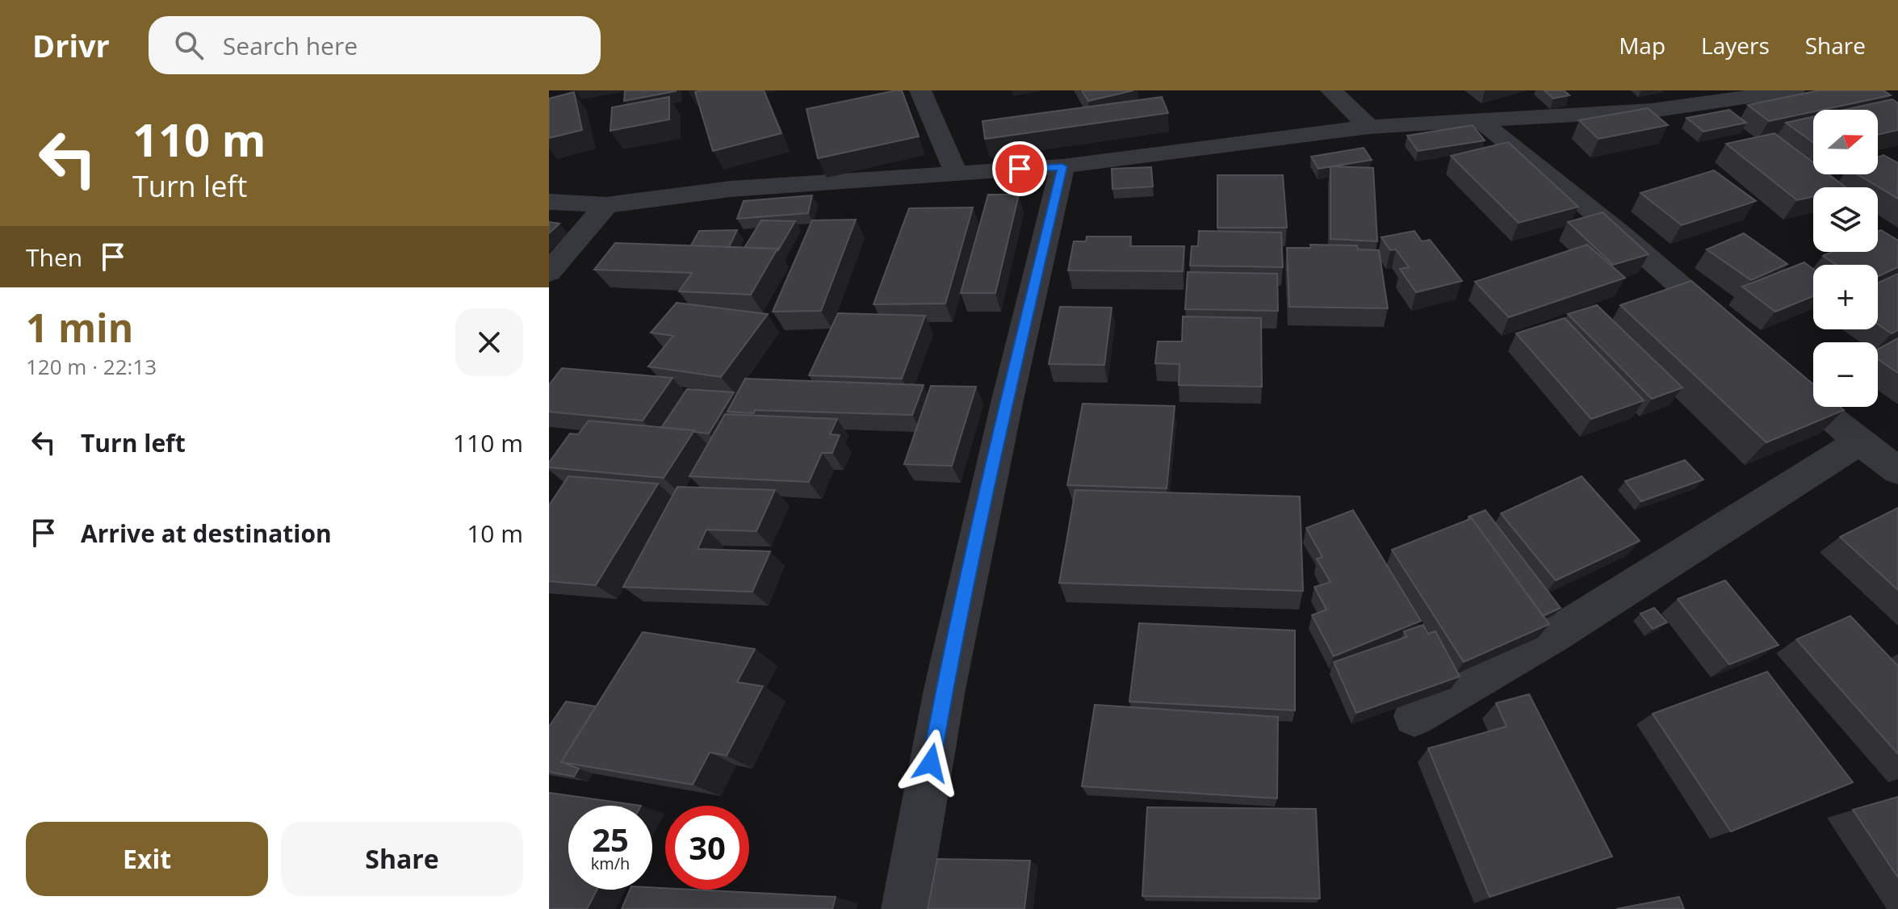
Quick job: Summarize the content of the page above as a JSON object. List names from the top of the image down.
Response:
{
  "north": "right",
  "page": {
    "header": "Drivr",
    "search": "Search here",
    "nav": ["Map", "Layers", "Share"],
    "turn": ["110 m", "Turn left"],
    "map_buttons": ["+", "−"],
    "then": "Then",
    "heading": ["1 min", "120 m · 22:13"],
    "list": [
      {
        "name": "Turn left",
        "value": "110 m"
      },
      {
        "name": "Arrive at destination",
        "value": "10 m"
      }
    ],
    "speed": "25 km/h",
    "limit": "30",
    "buttons": ["Exit", "Share"]
  }
}
